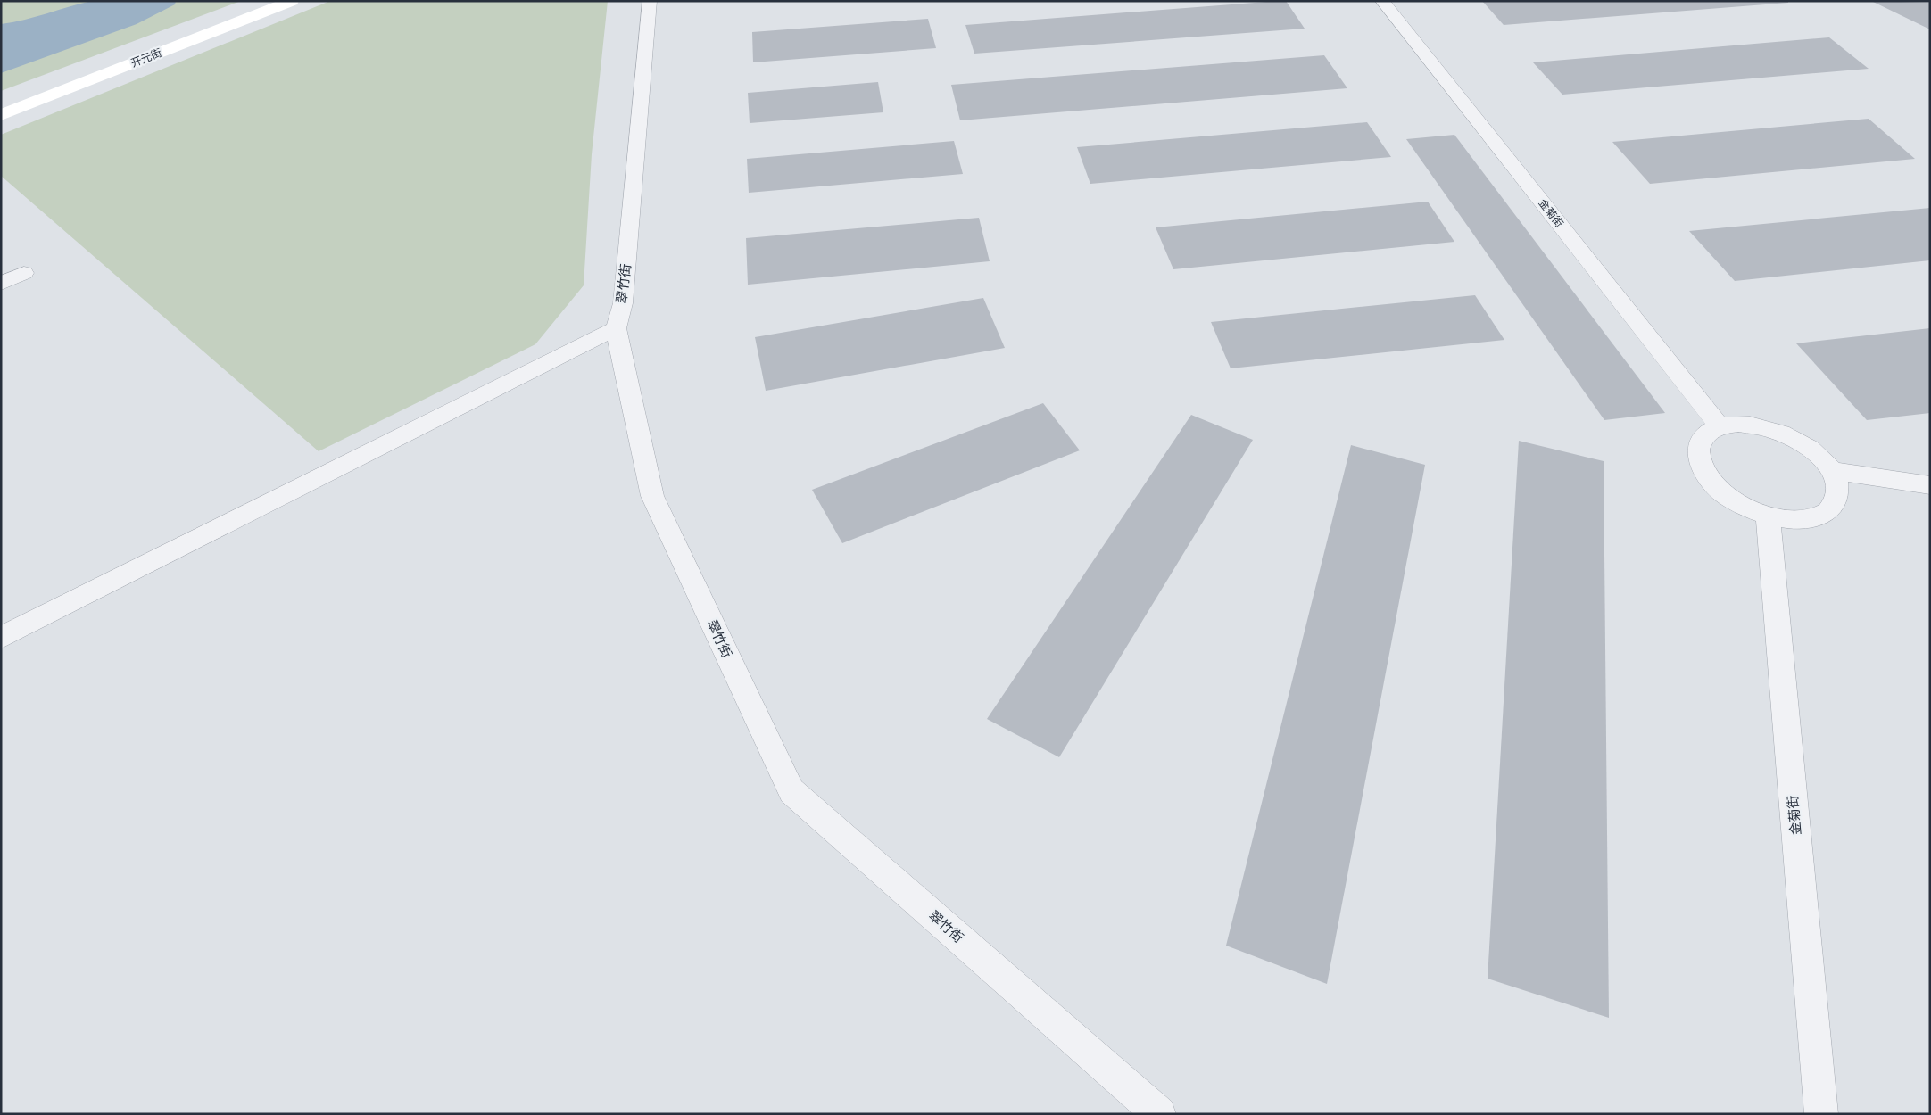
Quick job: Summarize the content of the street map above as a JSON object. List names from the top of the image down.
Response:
{
  "streets": {
    "main road": ["开元街"],
    "street": ["金菊街", "翠竹街"]
  }
}
